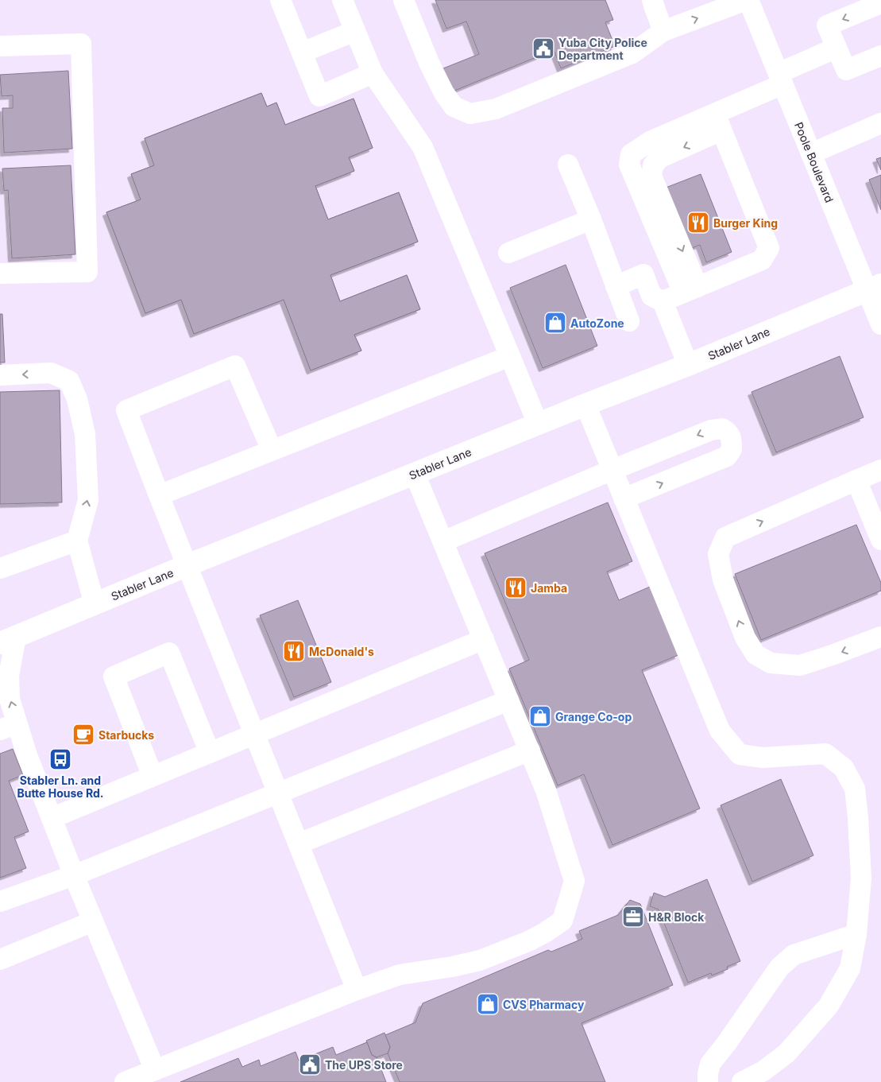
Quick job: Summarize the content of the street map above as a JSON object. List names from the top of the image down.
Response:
{
  "streets": {
    "main road": ["Stabler Lane"],
    "street": ["Poole Boulevard"]
  },
  "crossings": [
    ["Poole Boulevard", "Stabler Lane"]
  ],
  "places": {
    "public building": ["Yuba City Police Department", "The UPS Store"],
    "restaurant": ["Burger King", "Jamba", "McDonald's"],
    "shop": ["AutoZone", "Grange Co-op", "CVS Pharmacy"],
    "cafe": ["Starbucks"],
    "bus stop": ["Stabler Ln. and Butte House Rd."],
    "office": ["H&R Block"]
  }
}
